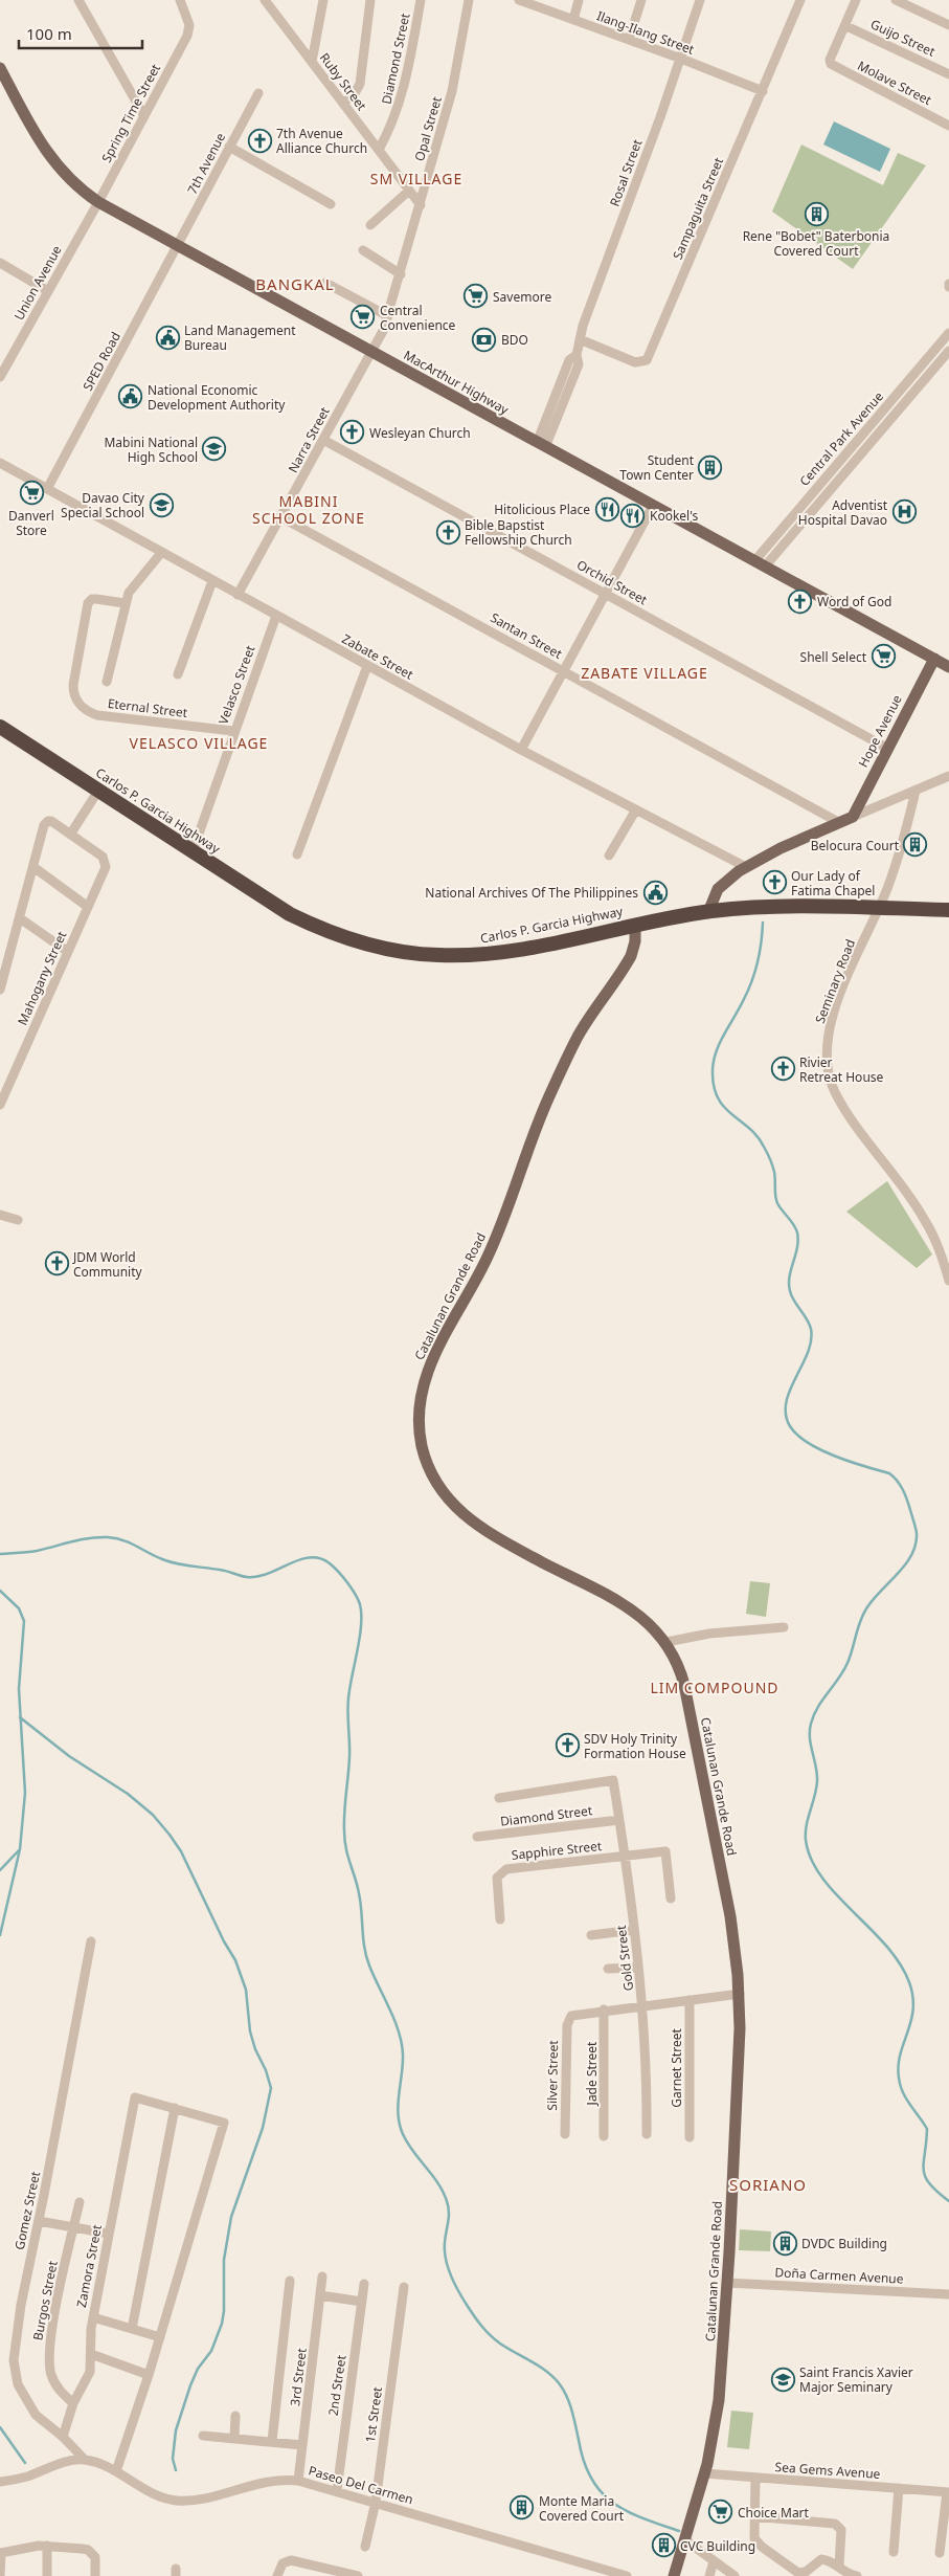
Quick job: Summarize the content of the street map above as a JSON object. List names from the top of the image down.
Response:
{
  "streets": {
    "highway": ["Carlos P. Garcia Highway"],
    "main road": ["MacArthur Highway", "Hope Avenue", "Catalunan Grande Road"],
    "street": [
      "Ilang-Ilang Street",
      "Guijo Street",
      "Diamond Street",
      "Ruby Street",
      "Molave Street",
      "Spring Time Street",
      "Opal Street",
      "7th Avenue",
      "Rosal Street",
      "Sampaguita Street",
      "Union Avenue",
      "SPED Road",
      "Central Park Avenue",
      "Narra Street",
      "Orchid Street",
      "Santan Street",
      "Zabate Street",
      "Velasco Street",
      "Eternal Street",
      "Mahogany Street",
      "Seminary Road",
      "Sapphire Street",
      "Gold Street",
      "Garnet Street",
      "Jade Street",
      "Silver Street",
      "Gomez Street",
      "Zamora Street",
      "Doña Carmen Avenue",
      "Burgos Street",
      "3rd Street",
      "2nd Street",
      "1st Street",
      "Sea Gems Avenue",
      "Paseo Del Carmen"
    ]
  },
  "crossings": [
    ["Ilang-Ilang Street", "Rosal Street"],
    ["Ilang-Ilang Street", "Sampaguita Street"],
    ["Guijo Street", "Molave Street"],
    ["Diamond Street", "Ruby Street"],
    ["Diamond Street", "Gold Street"],
    ["Ruby Street", "Opal Street"],
    ["Spring Time Street", "Union Avenue"],
    ["Spring Time Street", "MacArthur Highway"],
    ["Opal Street", "MacArthur Highway"],
    ["Opal Street", "Narra Street"],
    ["7th Avenue", "SPED Road"],
    ["7th Avenue", "MacArthur Highway"],
    ["Rosal Street", "Sampaguita Street"],
    ["Rosal Street", "MacArthur Highway"],
    ["Union Avenue", "MacArthur Highway"],
    ["SPED Road", "MacArthur Highway"],
    ["SPED Road", "Zabate Street"],
    ["MacArthur Highway", "Central Park Avenue"],
    ["MacArthur Highway", "Narra Street"],
    ["MacArthur Highway", "Hope Avenue"],
    ["Narra Street", "Orchid Street"],
    ["Narra Street", "Santan Street"],
    ["Narra Street", "Zabate Street"],
    ["Orchid Street", "Hope Avenue"],
    ["Zabate Street", "Velasco Street"],
    ["Zabate Street", "Eternal Street"],
    ["Velasco Street", "Eternal Street"],
    ["Velasco Street", "Carlos P. Garcia Highway"],
    ["Carlos P. Garcia Highway", "Seminary Road"],
    ["Carlos P. Garcia Highway", "Catalunan Grande Road"],
    ["Catalunan Grande Road", "Doña Carmen Avenue"],
    ["Catalunan Grande Road", "Sea Gems Avenue"],
    ["Sapphire Street", "Gold Street"],
    ["Jade Street", "Silver Street"],
    ["Gomez Street", "Zamora Street"],
    ["Gomez Street", "Paseo Del Carmen"],
    ["Zamora Street", "Burgos Street"],
    ["3rd Street", "Paseo Del Carmen"],
    ["2nd Street", "Paseo Del Carmen"],
    ["1st Street", "Paseo Del Carmen"]
  ],
  "districts": [
    "SM VILLAGE",
    "BANGKAL",
    "MABINI SCHOOL ZONE",
    "ZABATE VILLAGE",
    "VELASCO VILLAGE",
    "LIM COMPOUND",
    "SORIANO"
  ],
  "places": {
    "church": [
      "7th Avenue Alliance Church",
      "Wesleyan Church",
      "Bible Bapstist Fellowship Church",
      "Word of God",
      "Our Lady of Fatima Chapel",
      "Rivier Retreat House",
      "JDM World Community",
      "SDV Holy Trinity Formation House"
    ],
    "building": [
      "Rene \"Bobet\" Baterbonia Covered Court",
      "Student Town Center",
      "Belocura Court",
      "DVDC Building",
      "Monte Maria Covered Court",
      "CVC Building"
    ],
    "supermarket": [
      "Savemore",
      "Central Convenience",
      "Danverl Store",
      "Shell Select",
      "Choice Mart"
    ],
    "public building": ["Land Management Bureau", "National Economic Development Authority", "National Archives Of The Philippines"],
    "bank": ["BDO"],
    "school or university": ["Mabini National High School", "Davao City Special School", "Saint Francis Xavier Major Seminary"],
    "restaurant": ["Hitolicious Place", "Kookel's"],
    "hospital": ["Adventist Hospital Davao"]
  },
  "scale_bar": "100 m"
}
